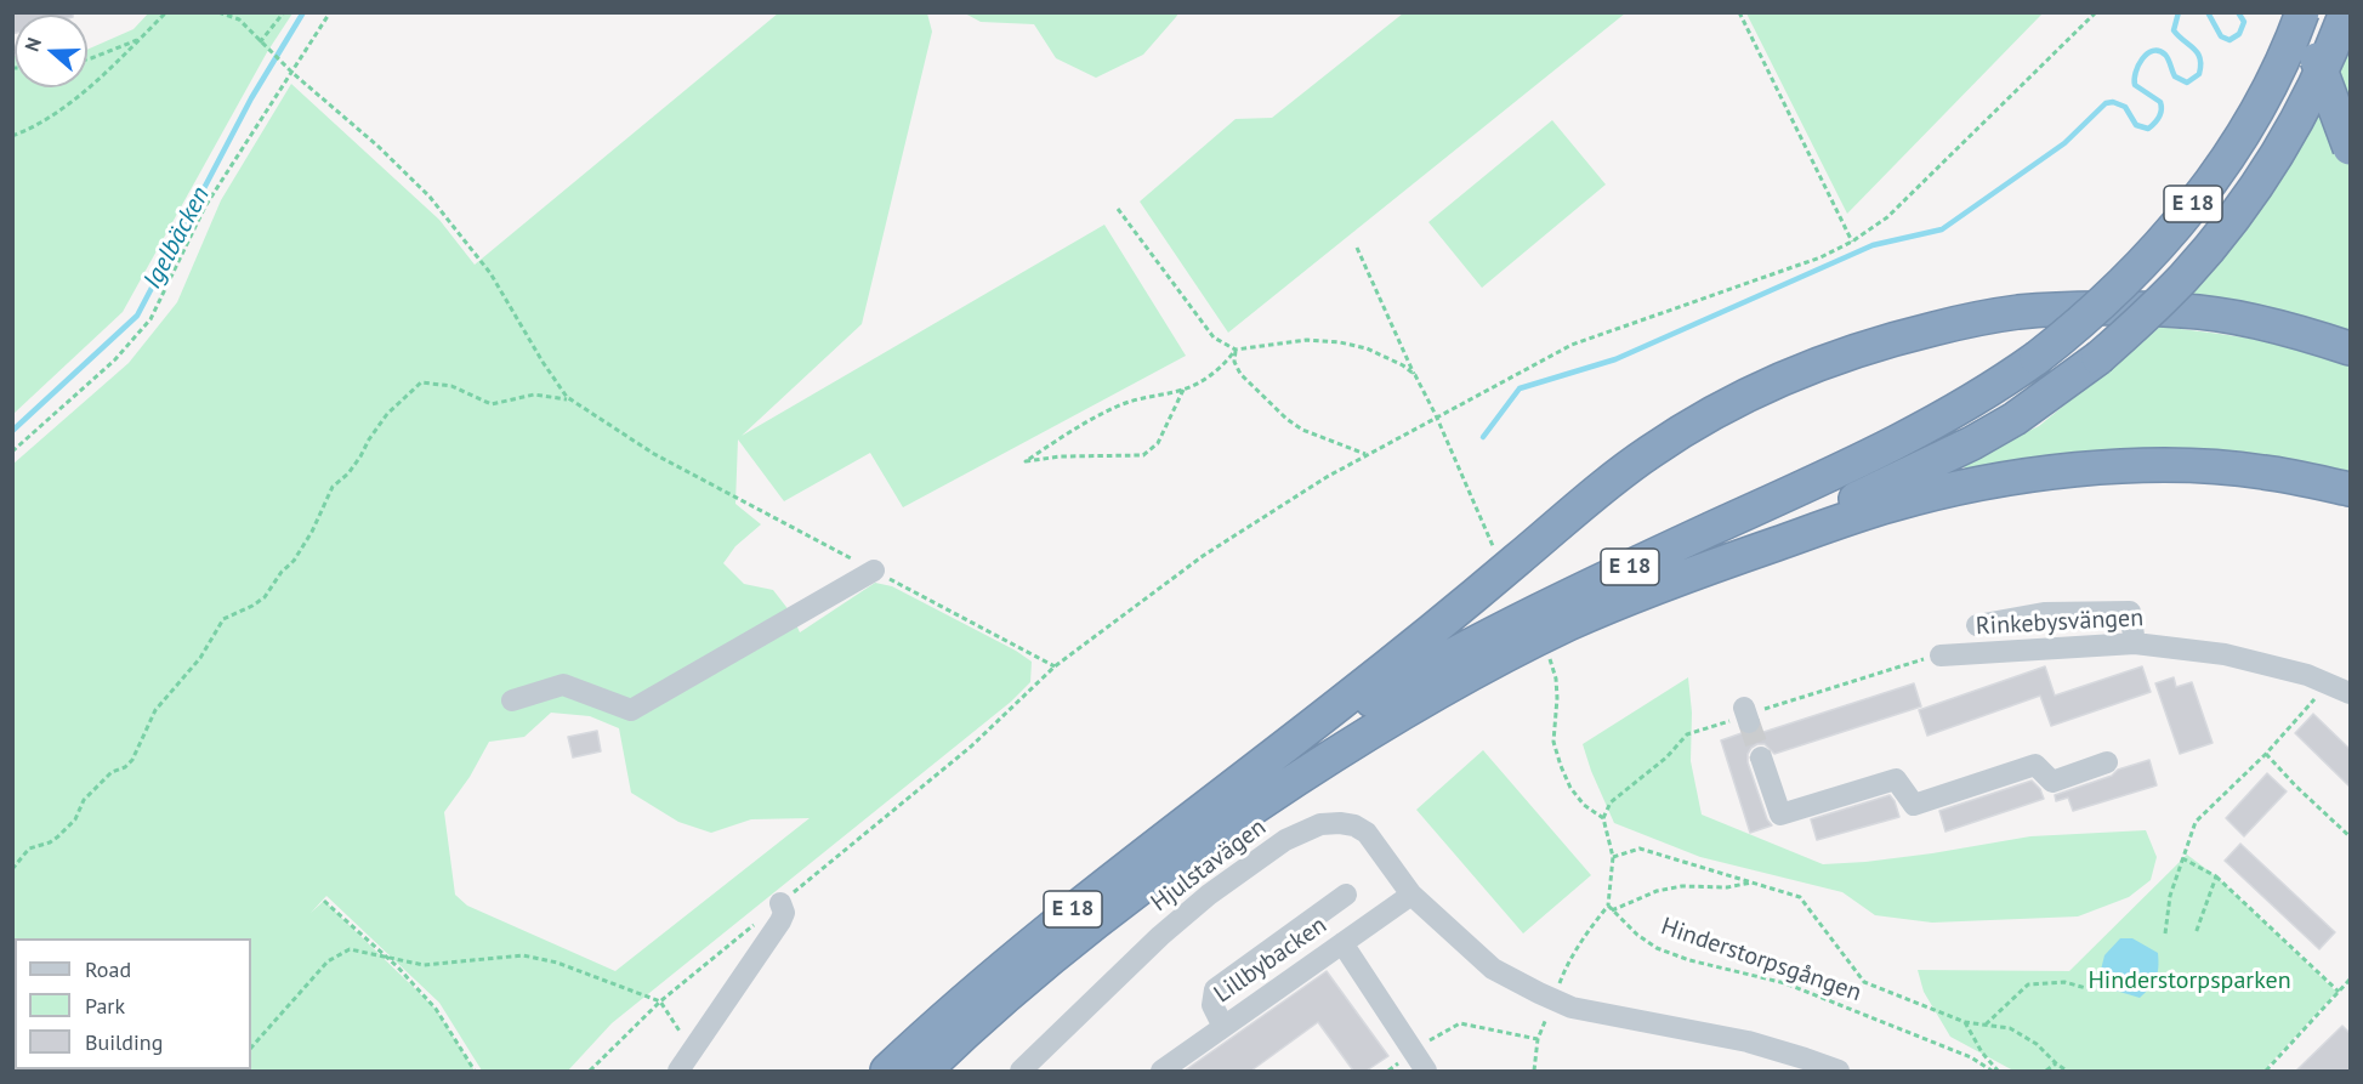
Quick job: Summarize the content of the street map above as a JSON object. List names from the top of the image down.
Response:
{
  "streets": {
    "highway": ["E 18"],
    "street": ["Rinkebysvängen", "Hjulstavägen", "Lillbybacken"],
    "path": ["Hinderstorpsgången"]
  },
  "crossings": [
    ["Hjulstavägen", "Lillbybacken"]
  ],
  "water": ["Igelbäcken"],
  "parks": ["Hinderstorpsparken"],
  "legend": ["Road", "Park", "Building"],
  "north": "left"
}
